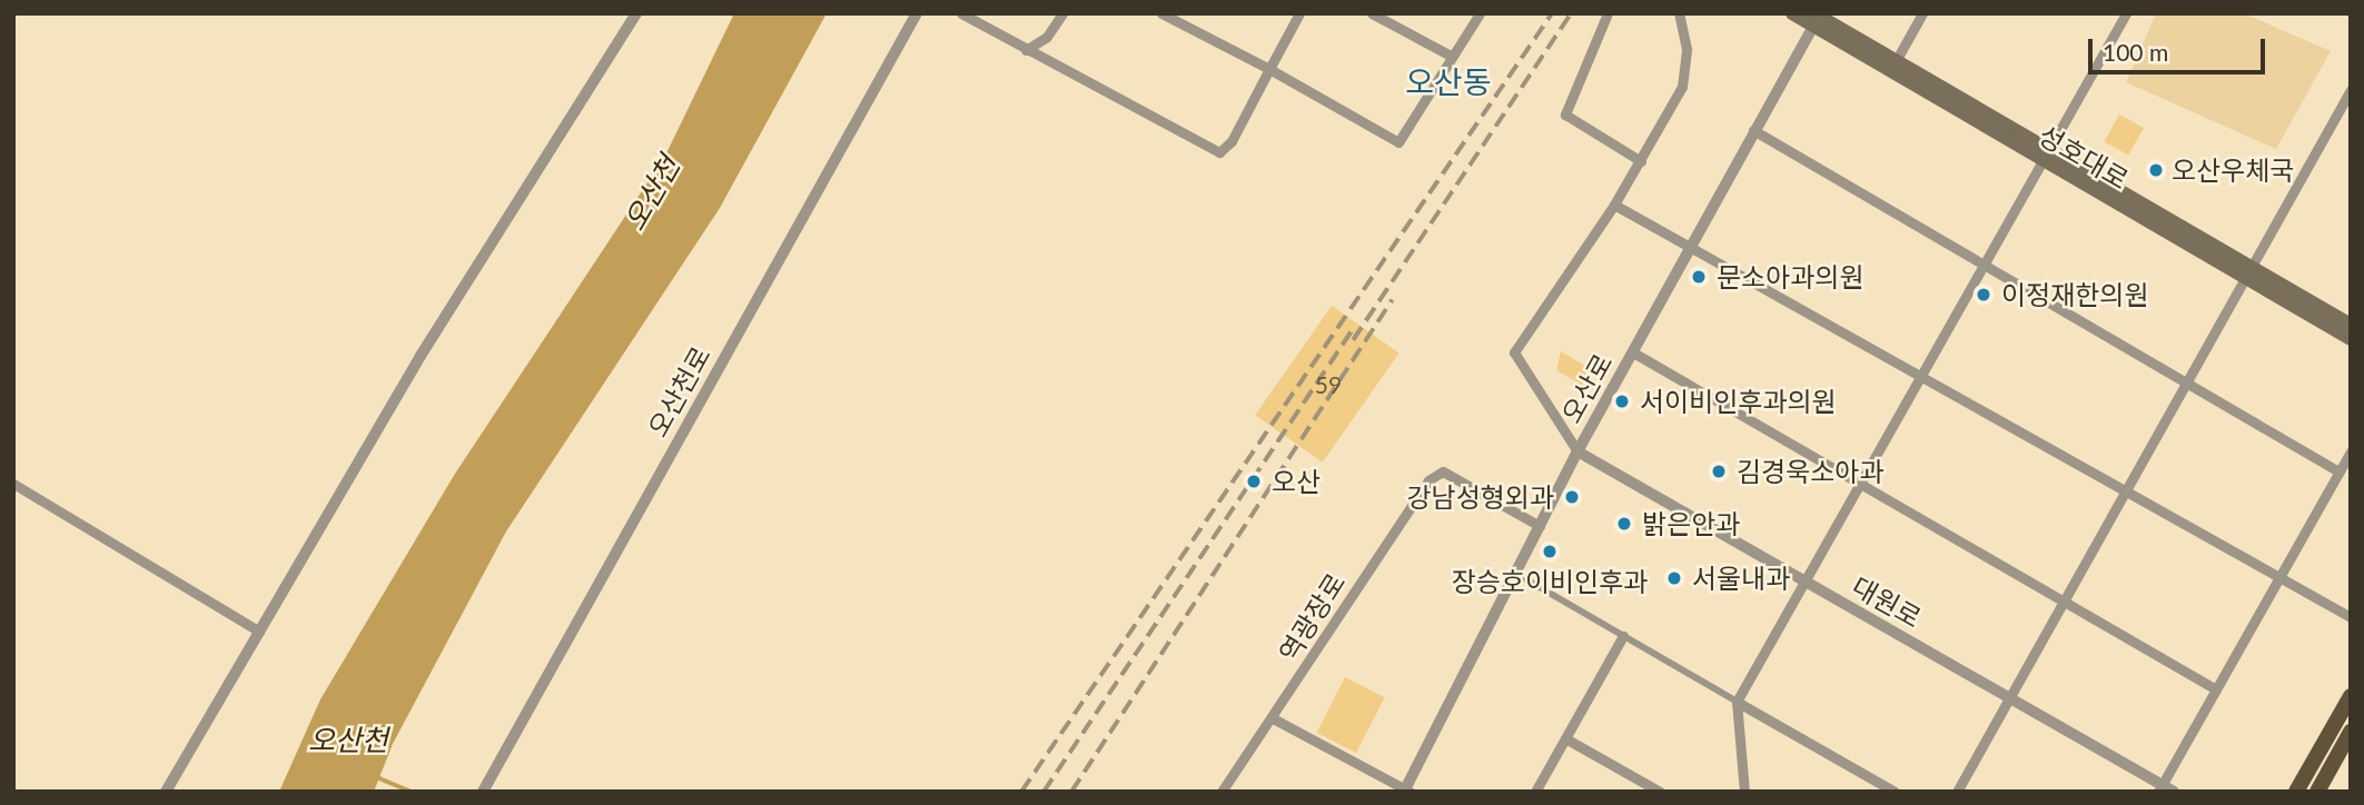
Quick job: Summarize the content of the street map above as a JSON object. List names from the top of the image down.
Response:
{
  "streets": {
    "main road": ["성호대로"],
    "street": [
      "오산로",
      "오산천로",
      "대원로",
      "역광장로"
    ]
  },
  "crossings": [
    ["성호대로", "오산로"],
    ["오산로", "대원로"],
    ["오산로", "역광장로"]
  ],
  "districts": ["오산동"],
  "water": ["오산천"],
  "places": [
    "오산우체국",
    "문소아과의원",
    "이정재한의원",
    "서이비인후과의원",
    "김경욱소아과",
    "오산",
    "강남성형외과",
    "밝은안과",
    "장승호이비인후과",
    "서울내과"
  ],
  "house_numbers": ["59"],
  "scale_bar": "100 m"
}
